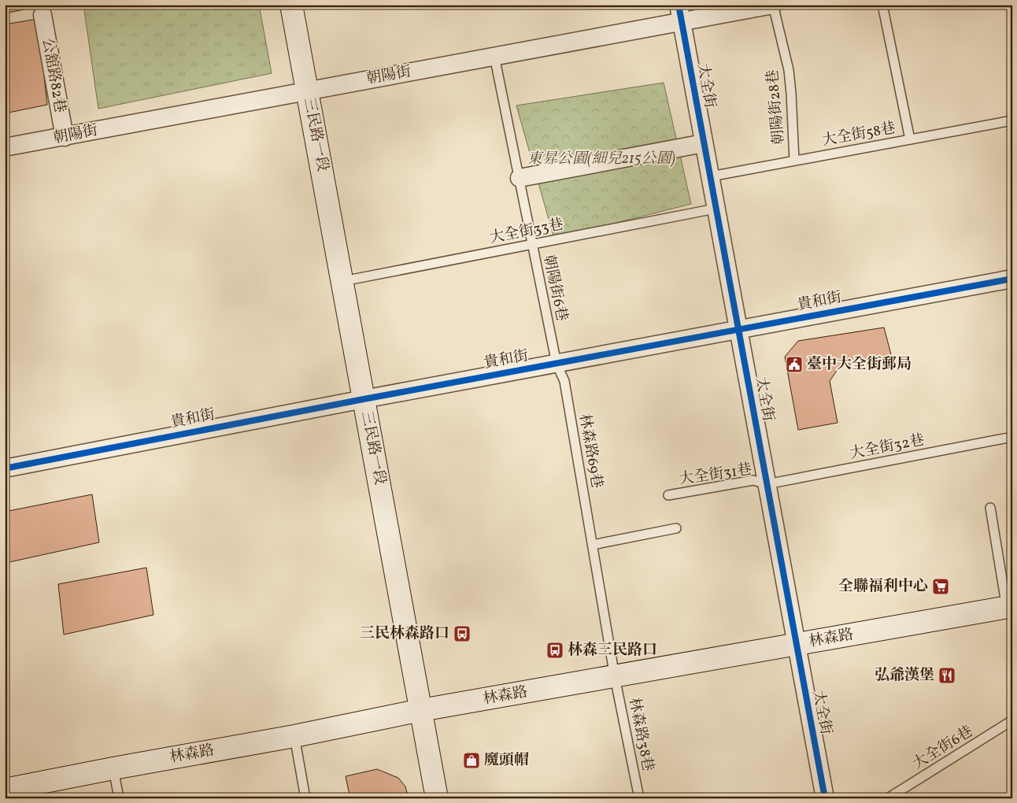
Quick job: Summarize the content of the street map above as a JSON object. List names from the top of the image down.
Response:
{
  "streets": {
    "main road": ["三民路一段", "林森路"],
    "street": [
      "公舘路82巷",
      "朝陽街",
      "大全街",
      "貴和街"
    ],
    "lane": [
      "朝陽街28巷",
      "大全街58巷",
      "大全街33巷",
      "朝陽街6巷",
      "大全街32巷",
      "林森路69巷",
      "大全街31巷",
      "林森路38巷",
      "大全街6巷"
    ]
  },
  "crossings": [
    ["公舘路82巷", "朝陽街"],
    ["朝陽街", "大全街"],
    ["朝陽街", "朝陽街28巷"],
    ["朝陽街", "三民路一段"],
    ["朝陽街", "朝陽街6巷"],
    ["大全街", "大全街58巷"],
    ["大全街", "大全街33巷"],
    ["大全街", "貴和街"],
    ["大全街", "大全街32巷"],
    ["大全街", "大全街31巷"],
    ["大全街", "林森路"],
    ["朝陽街28巷", "大全街58巷"],
    ["三民路一段", "大全街33巷"],
    ["三民路一段", "貴和街"],
    ["三民路一段", "林森路"],
    ["大全街33巷", "朝陽街6巷"],
    ["朝陽街6巷", "貴和街"],
    ["朝陽街6巷", "林森路69巷"],
    ["貴和街", "林森路69巷"],
    ["大全街32巷", "大全街31巷"],
    ["林森路69巷", "林森路"],
    ["林森路69巷", "林森路38巷"],
    ["林森路", "林森路38巷"]
  ],
  "parks": ["東昇公園(細兒215公園)"],
  "places": {
    "public building": ["臺中大全街郵局"],
    "supermarket": ["全聯福利中心"],
    "bus stop": ["三民林森路口", "林森三民路口"],
    "restaurant": ["弘爺漢堡"],
    "shop": ["魔頭帽"]
  }
}
